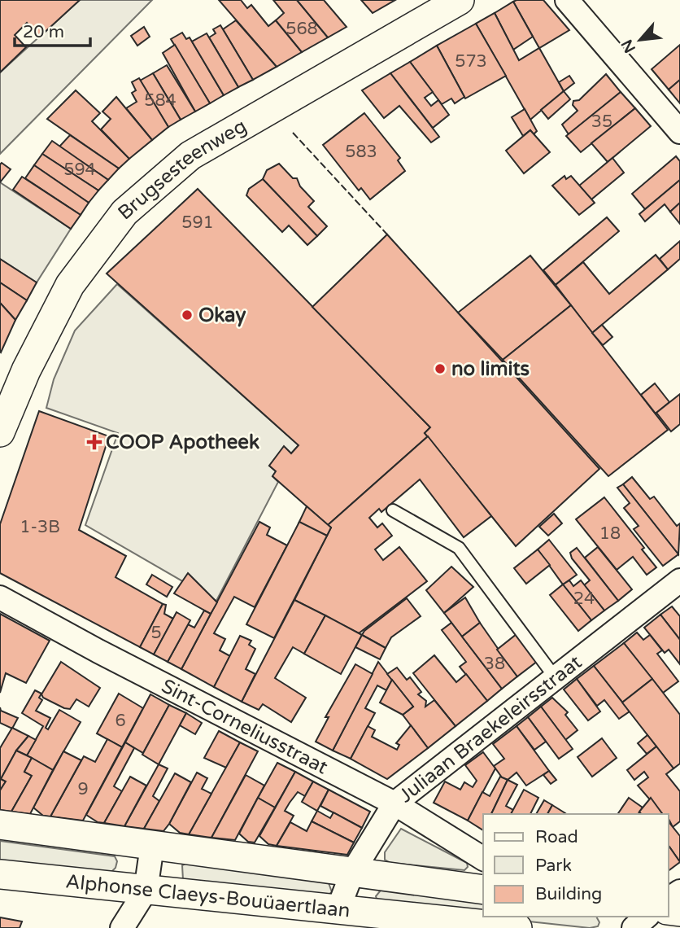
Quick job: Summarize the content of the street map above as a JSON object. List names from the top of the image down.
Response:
{
  "streets": {
    "street": [
      "Brugsesteenweg",
      "Sint-Corneliusstraat",
      "Juliaan Braekeleirsstraat",
      "Alphonse Claeys-Bouüaertlaan"
    ]
  },
  "crossings": [
    ["Sint-Corneliusstraat", "Juliaan Braekeleirsstraat"],
    ["Juliaan Braekeleirsstraat", "Alphonse Claeys-Bouüaertlaan"]
  ],
  "places": {
    "other": ["Okay", "no limits"],
    "health": ["COOP Apotheek"]
  },
  "house_numbers": [
    "568",
    "573",
    "584",
    "35",
    "583",
    "594",
    "591",
    "1-3B",
    "18",
    "24",
    "5",
    "38",
    "6",
    "9"
  ],
  "legend": ["Road", "Park", "Building"],
  "scale_bar": "20 m",
  "north": "bottom left"
}
